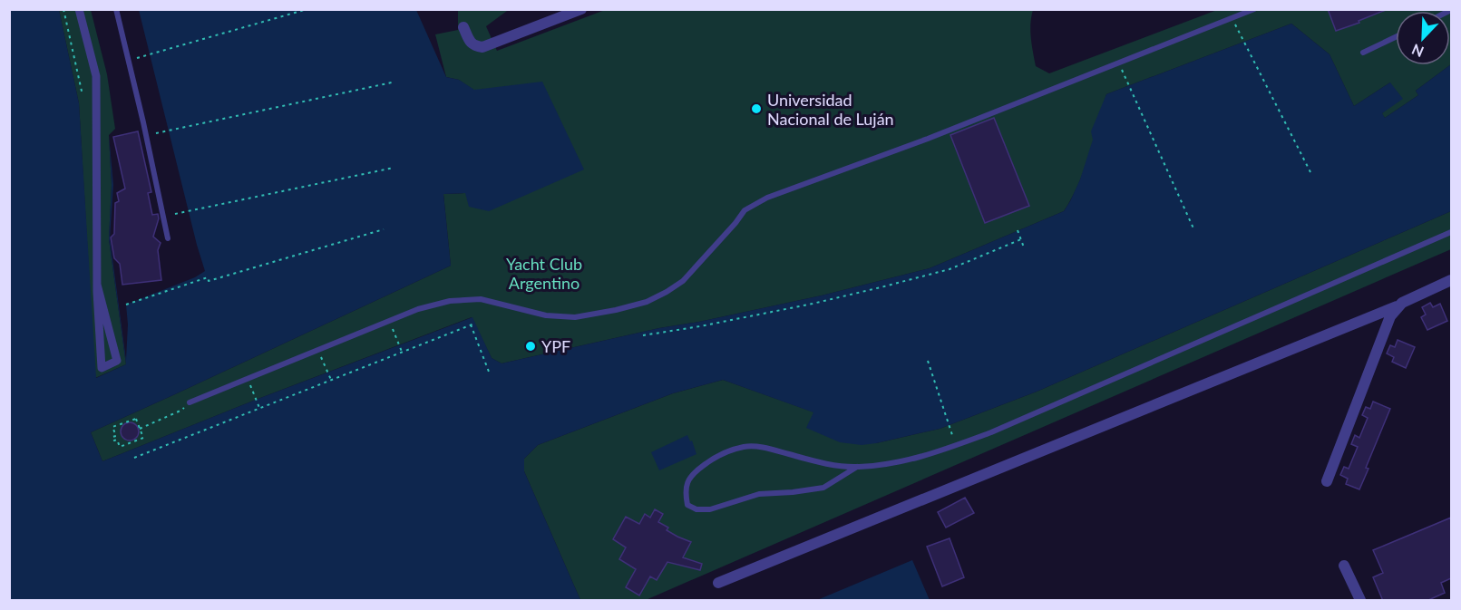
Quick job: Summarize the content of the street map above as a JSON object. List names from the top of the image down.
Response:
{
  "parks": ["Yacht Club Argentino"],
  "places": ["Universidad Nacional de Luján", "YPF"],
  "north": "bottom left"
}
